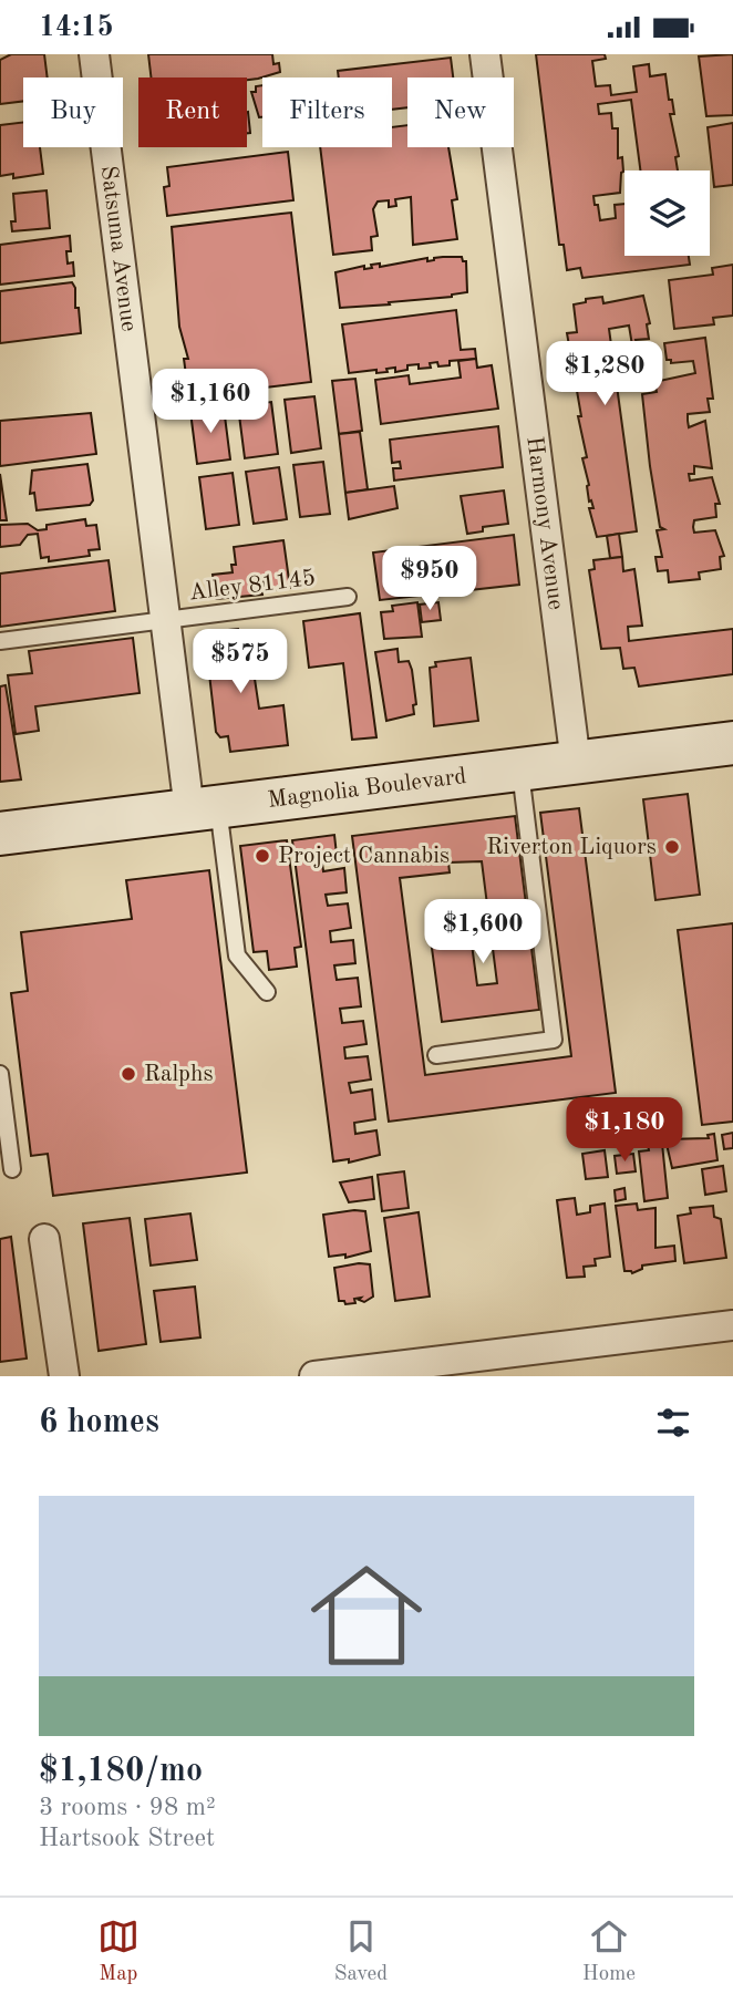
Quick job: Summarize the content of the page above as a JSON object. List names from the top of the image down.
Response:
{
  "streets": {
    "main road": ["Magnolia Boulevard"],
    "street": ["Satsuma Avenue", "Harmony Avenue"],
    "lane": ["Alley 81145"]
  },
  "crossings": [
    ["Satsuma Avenue", "Alley 81145"],
    ["Satsuma Avenue", "Magnolia Boulevard"],
    ["Harmony Avenue", "Magnolia Boulevard"]
  ],
  "places": ["Riverton Liquors", "Project Cannabis", "Ralphs"],
  "page": {
    "status": "14:15",
    "chip": [
      "Buy",
      "Rent",
      "Filters",
      "New"
    ],
    "price": [
      "$1,280",
      "$1,160",
      "$950",
      "$575",
      "$1,600",
      "$1,180"
    ],
    "heading": "6 homes",
    "list": [
      {
        "name": "$1,180/mo",
        "note": "3 rooms · 98 m² · Hartsook Street"
      }
    ],
    "tabs": ["Map", "Saved", "Home"]
  }
}
